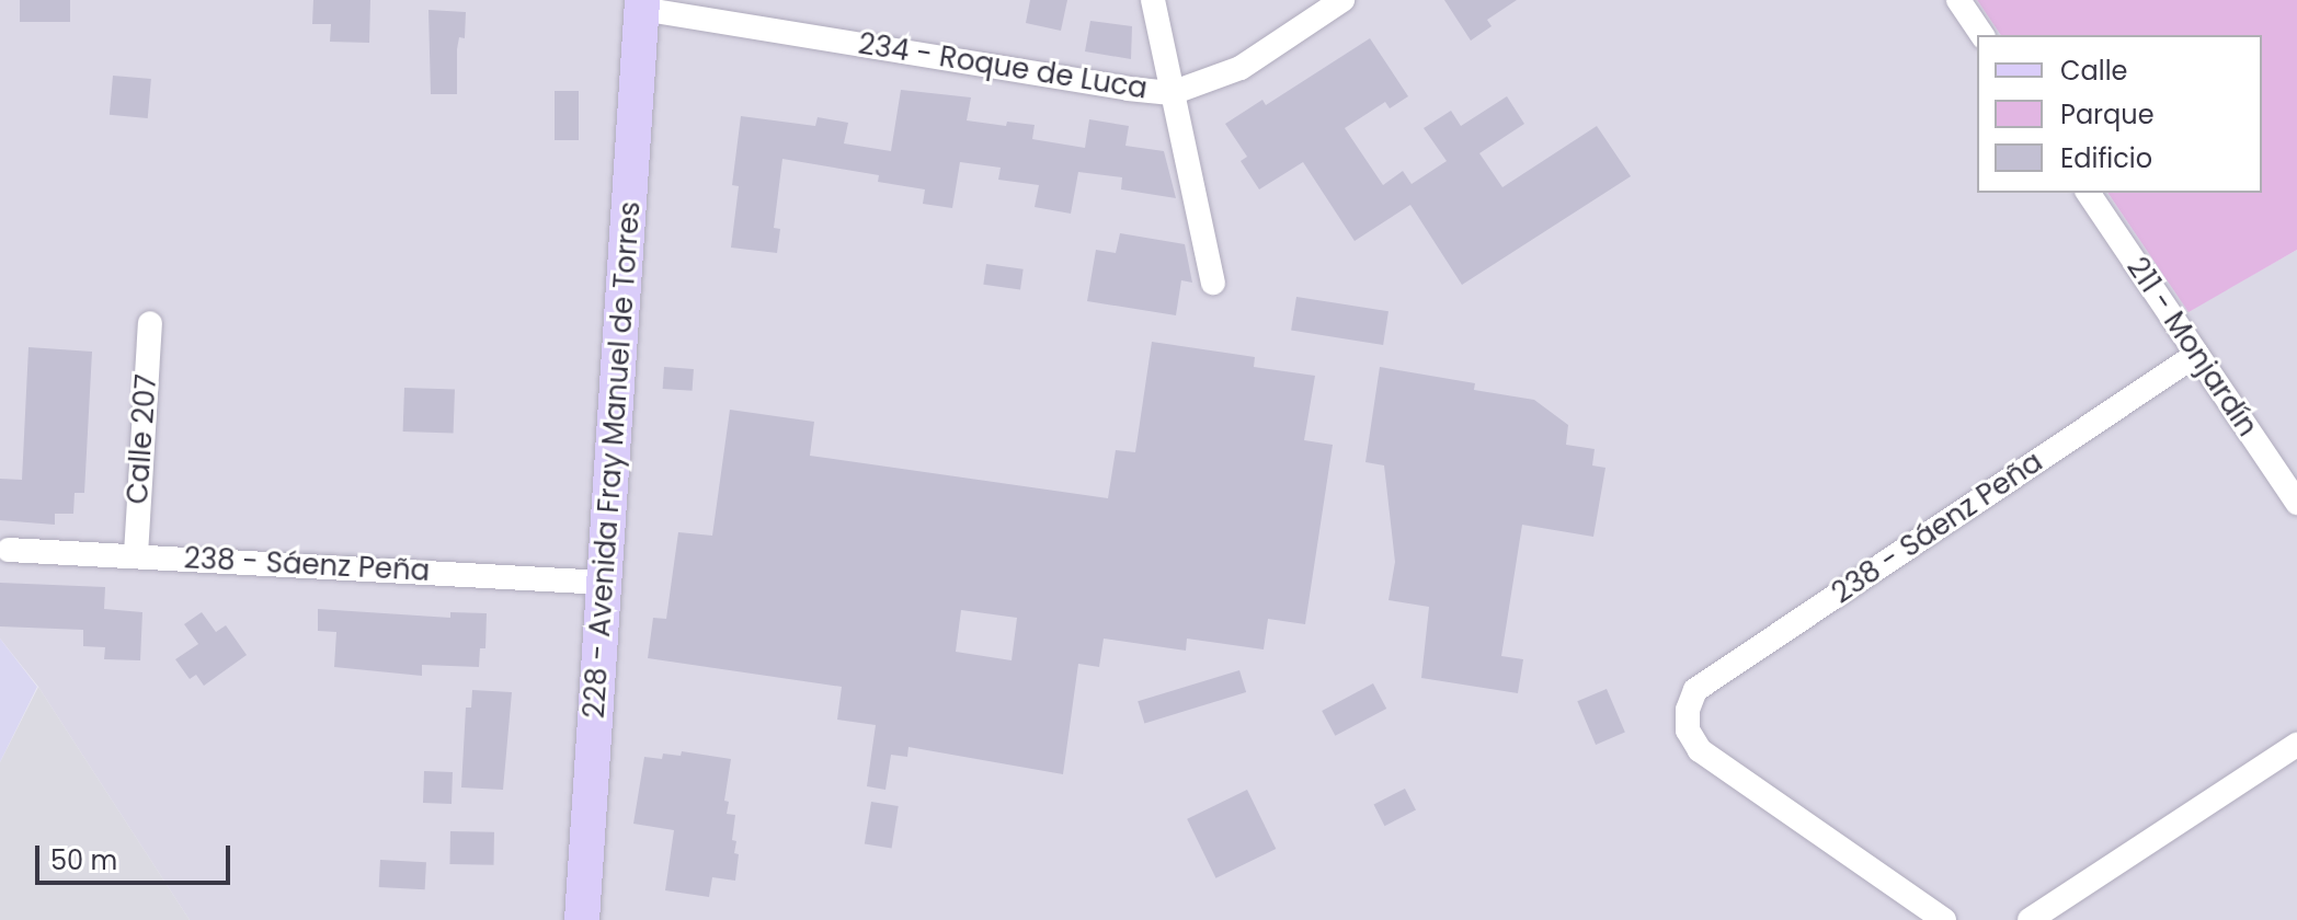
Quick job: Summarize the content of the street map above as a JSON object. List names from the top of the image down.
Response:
{
  "streets": {
    "main road": ["228 - Avenida Fray Manuel de Torres"],
    "street": [
      "234 - Roque de Luca",
      "211 - Monjardín",
      "Calle 207",
      "238 - Sáenz Peña"
    ]
  },
  "crossings": [
    ["234 - Roque de Luca", "228 - Avenida Fray Manuel de Torres"],
    ["211 - Monjardín", "238 - Sáenz Peña"],
    ["Calle 207", "238 - Sáenz Peña"],
    ["228 - Avenida Fray Manuel de Torres", "238 - Sáenz Peña"]
  ],
  "legend": ["Calle", "Parque", "Edificio"],
  "scale_bar": "50 m"
}
